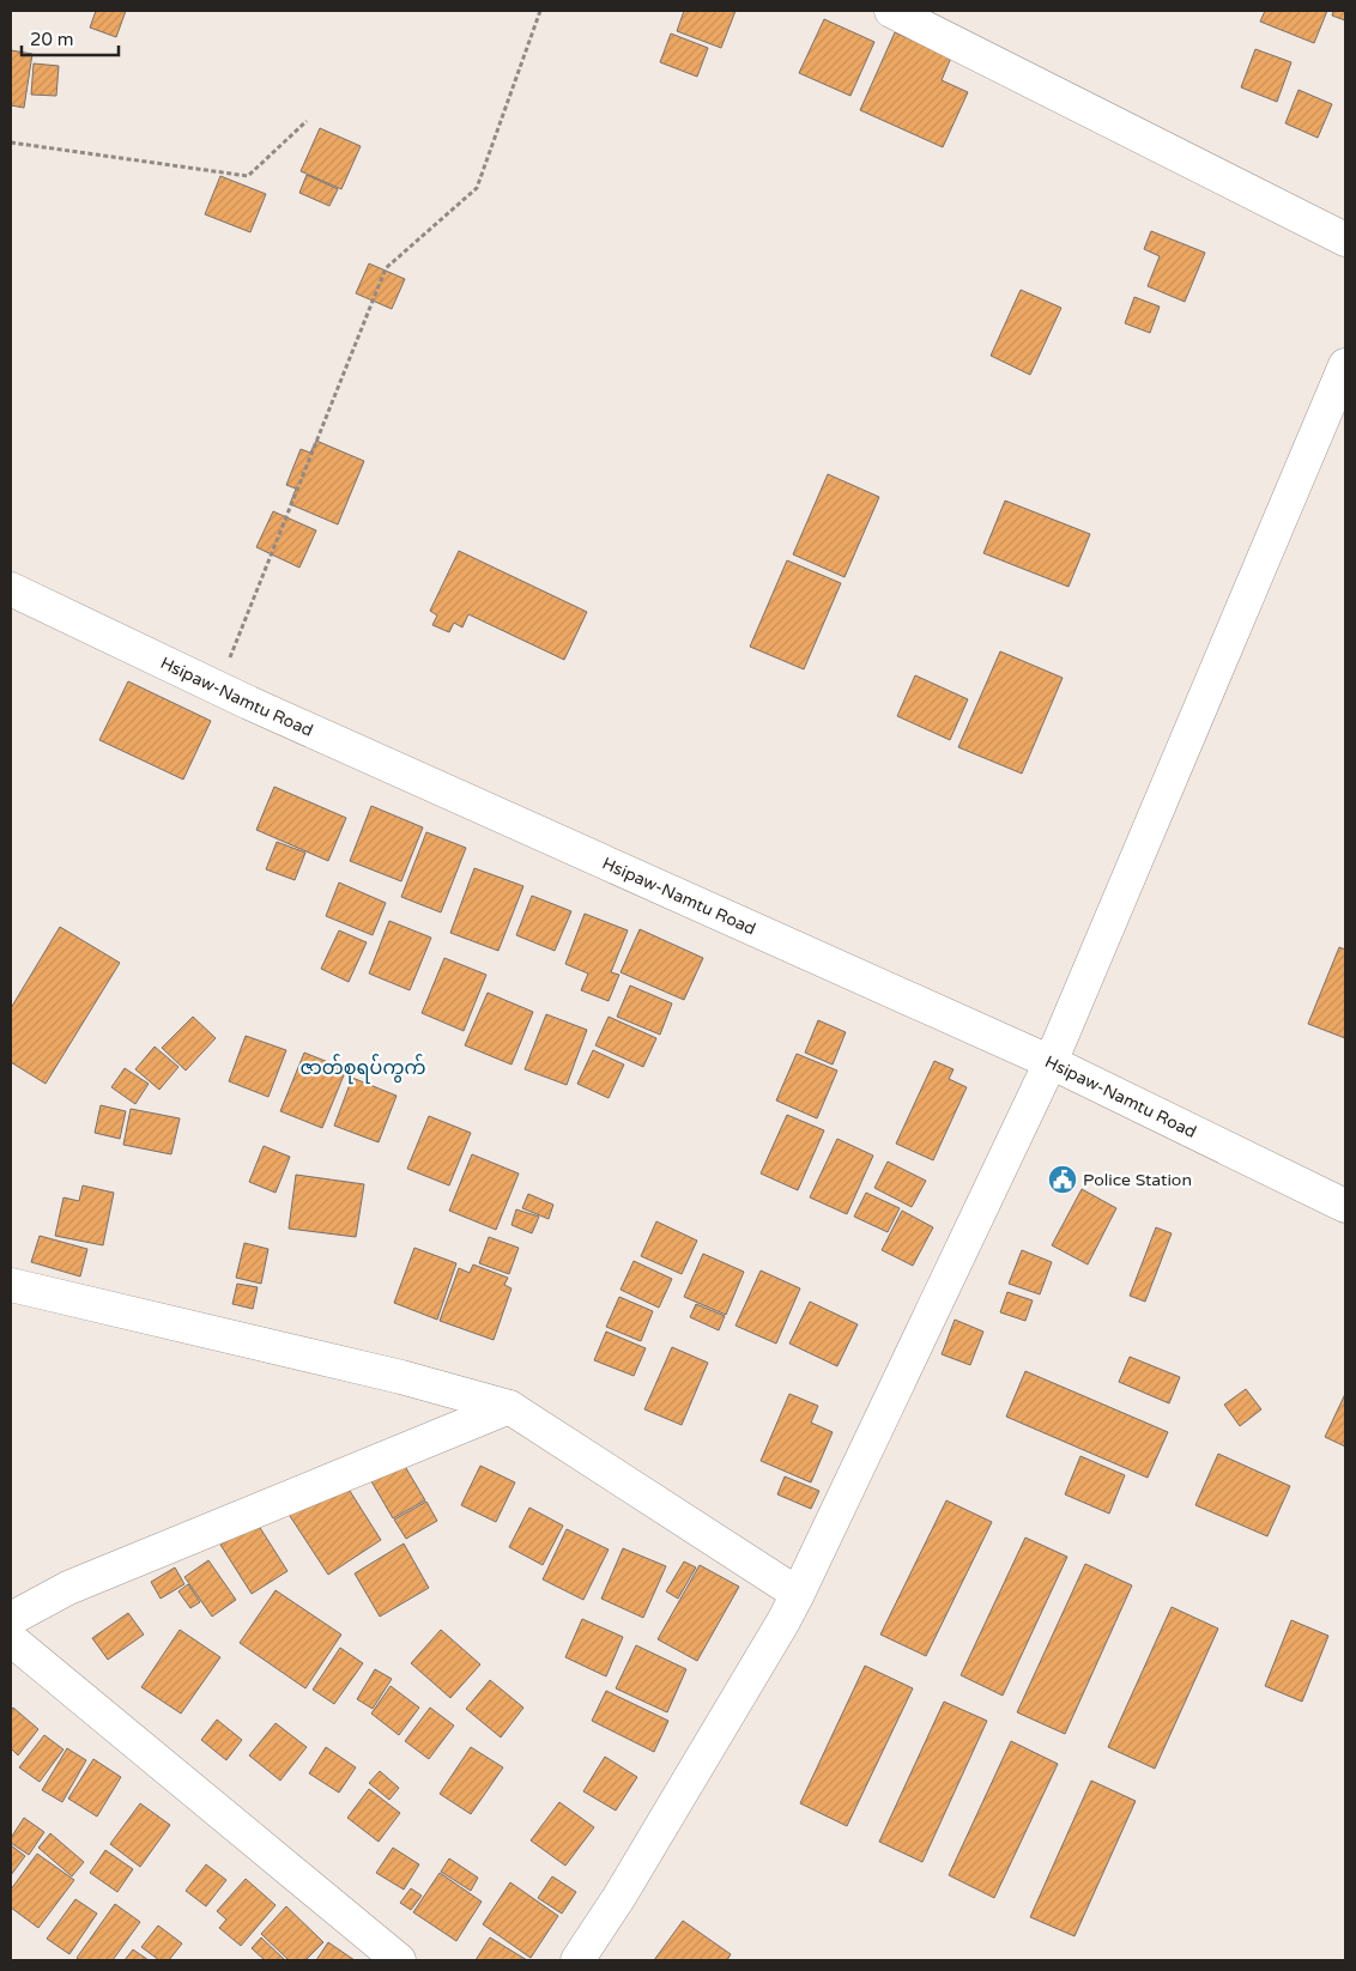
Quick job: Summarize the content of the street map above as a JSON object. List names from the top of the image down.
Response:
{
  "streets": {
    "street": ["Hsipaw-Namtu Road"]
  },
  "districts": ["ဇာတ်စုရပ်ကွက်"],
  "places": {
    "public building": ["Police Station"]
  },
  "scale_bar": "20 m"
}
